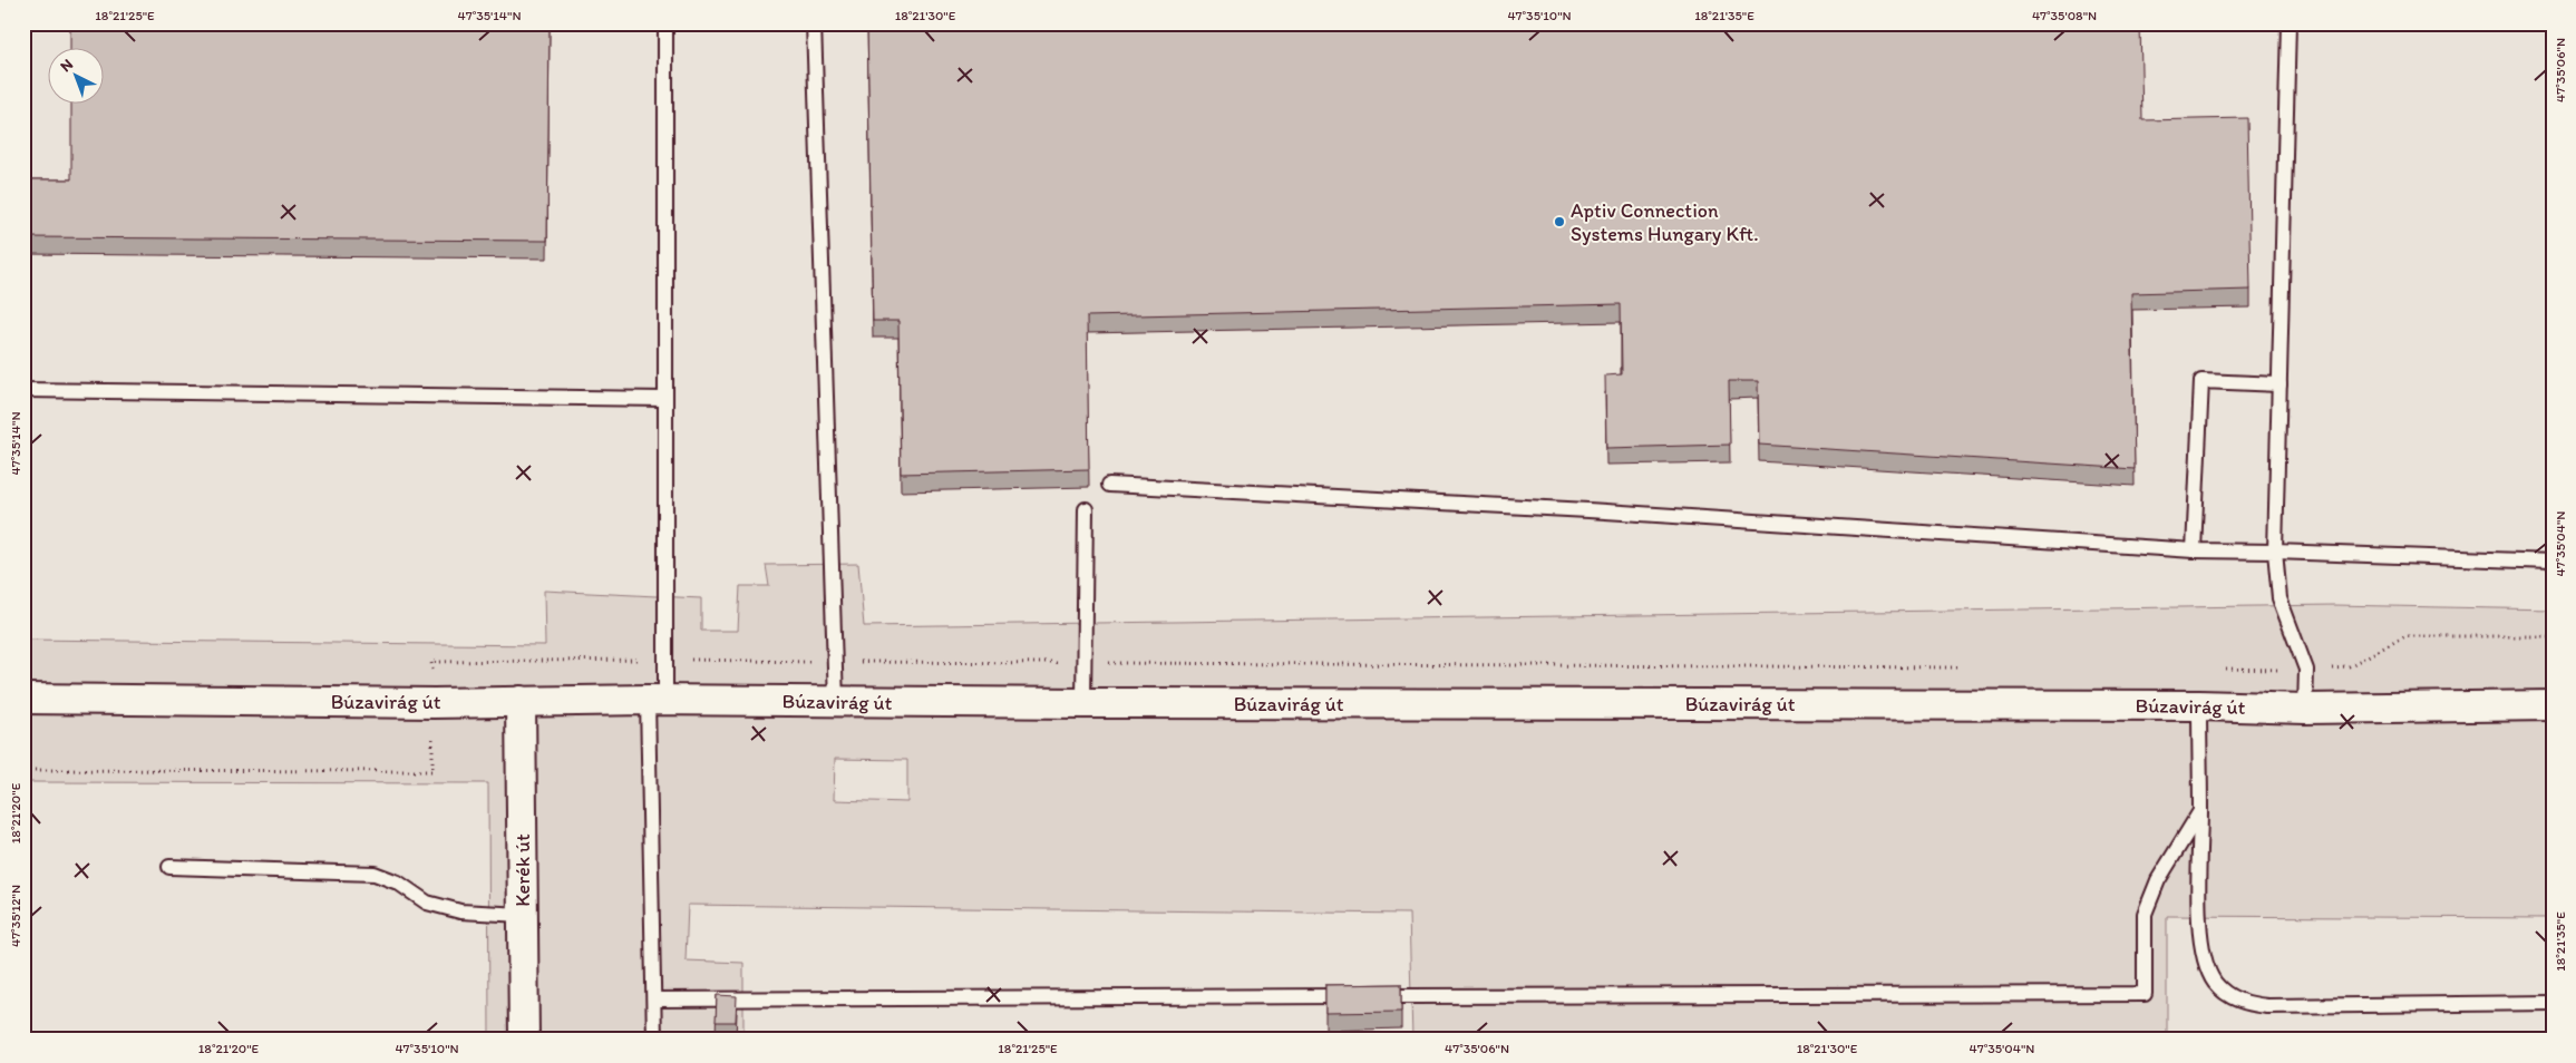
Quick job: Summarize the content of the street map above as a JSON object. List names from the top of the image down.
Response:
{
  "streets": {
    "street": ["Búzavirág út", "Kerék út"]
  },
  "crossings": [
    ["Búzavirág út", "Kerék út"]
  ],
  "places": ["Aptiv Connection Systems Hungary Kft."],
  "north": "top left",
  "coordinates": [
    "18°21'25\"E",
    "47°35'14\"N",
    "18°21'30\"E",
    "47°35'10\"N",
    "18°21'35\"E",
    "47°35'08\"N",
    "47°35'06\"N",
    "47°35'04\"N",
    "18°21'20\"E",
    "47°35'12\"N"
  ]
}
